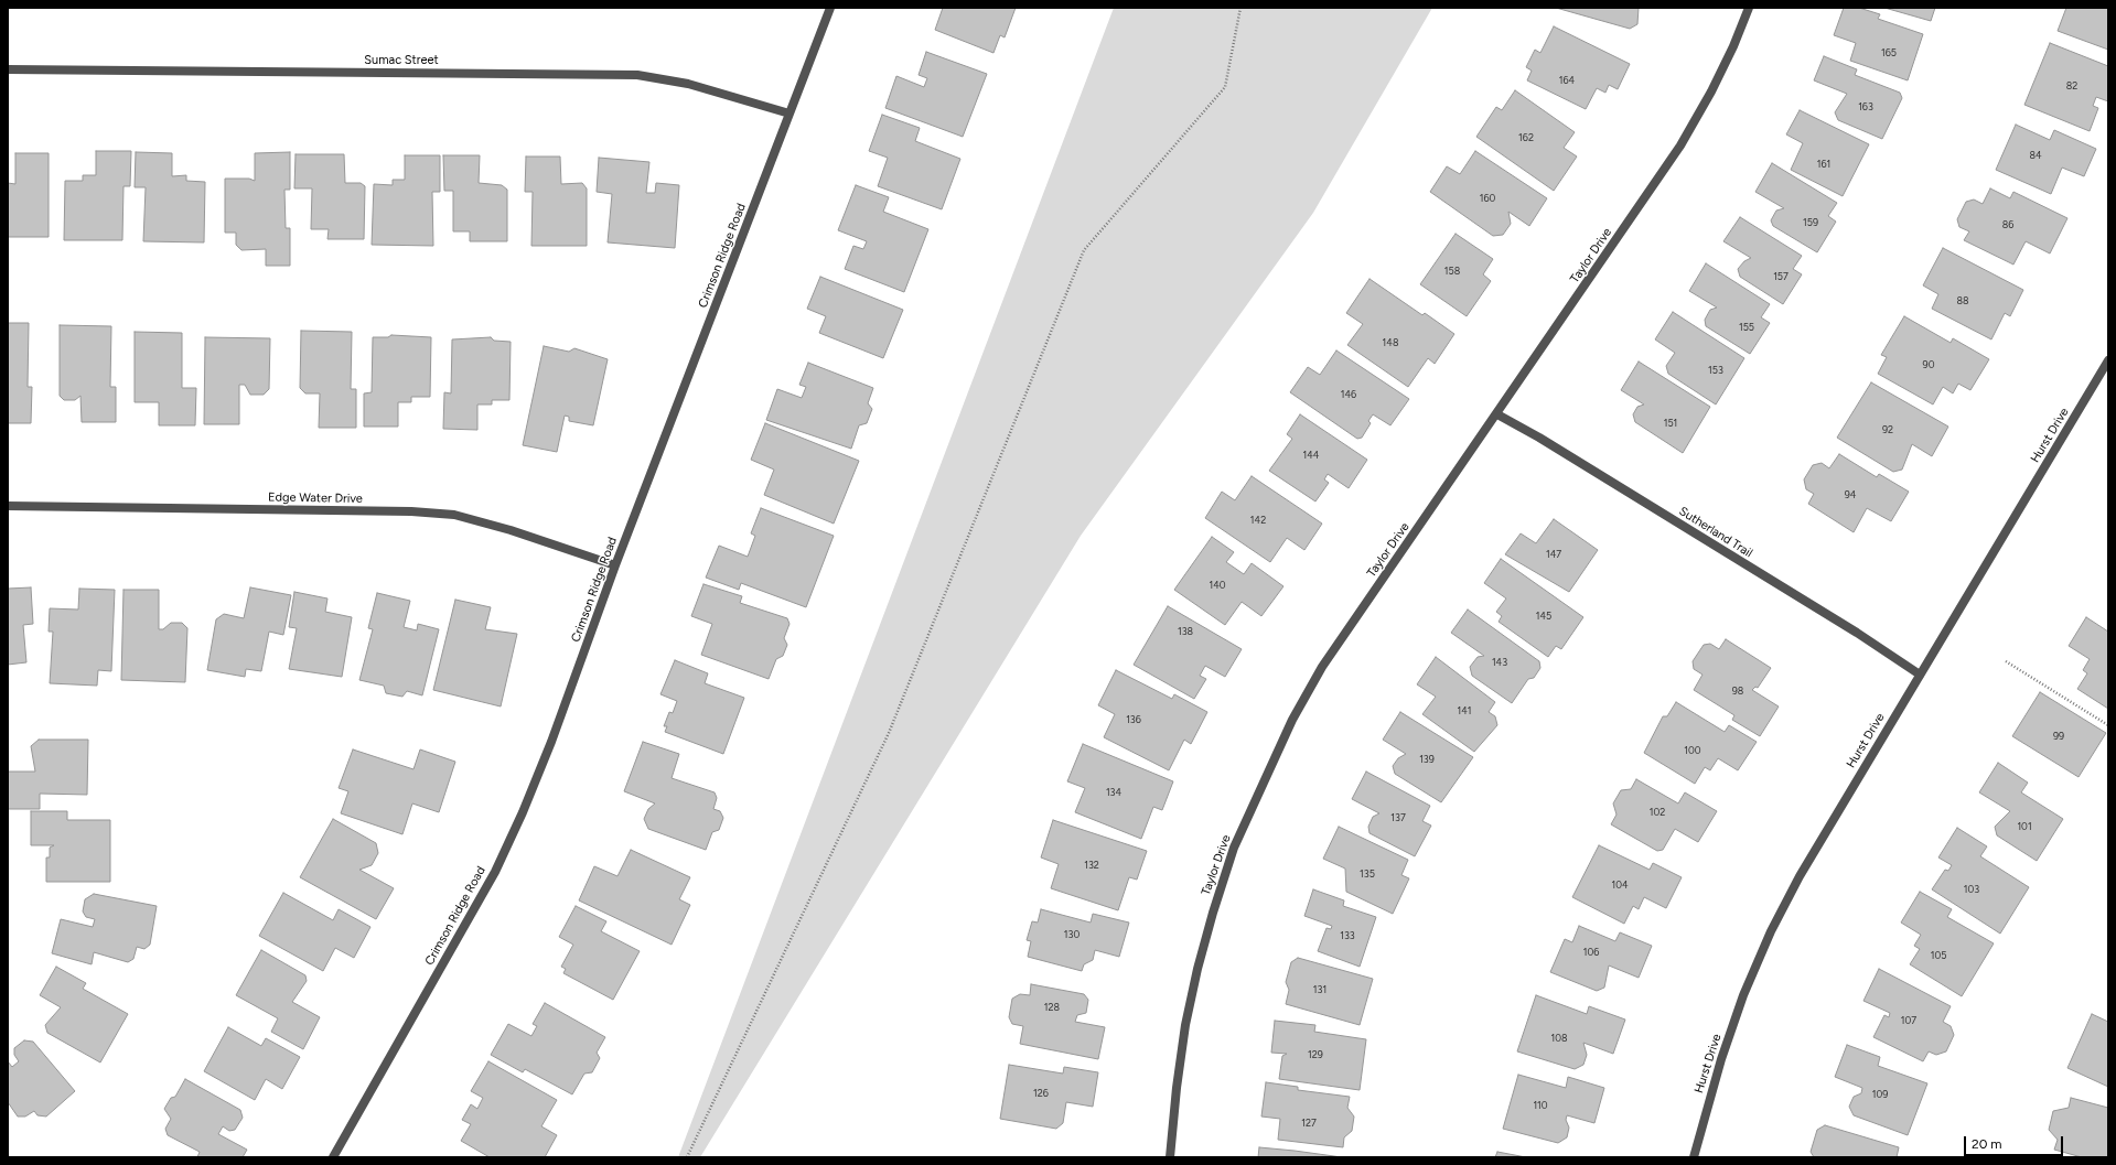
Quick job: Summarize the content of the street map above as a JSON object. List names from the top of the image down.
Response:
{
  "streets": {
    "street": [
      "Sumac Street",
      "Crimson Ridge Road",
      "Taylor Drive",
      "Hurst Drive",
      "Edge Water Drive",
      "Sutherland Trail"
    ]
  },
  "crossings": [
    ["Sumac Street", "Crimson Ridge Road"],
    ["Crimson Ridge Road", "Edge Water Drive"],
    ["Taylor Drive", "Sutherland Trail"],
    ["Hurst Drive", "Sutherland Trail"]
  ],
  "house_numbers": [
    "165",
    "164",
    "82",
    "163",
    "162",
    "84",
    "161",
    "160",
    "159",
    "86",
    "158",
    "157",
    "88",
    "155",
    "148",
    "90",
    "153",
    "146",
    "151",
    "92",
    "144",
    "94",
    "142",
    "147",
    "140",
    "145",
    "138",
    "143",
    "98",
    "141",
    "136",
    "99",
    "100",
    "139",
    "134",
    "102",
    "137",
    "101",
    "132",
    "135",
    "104",
    "103",
    "130",
    "133",
    "106",
    "105",
    "131",
    "128",
    "107",
    "108",
    "129",
    "126",
    "109",
    "110",
    "127"
  ],
  "scale_bar": "20 m"
}
